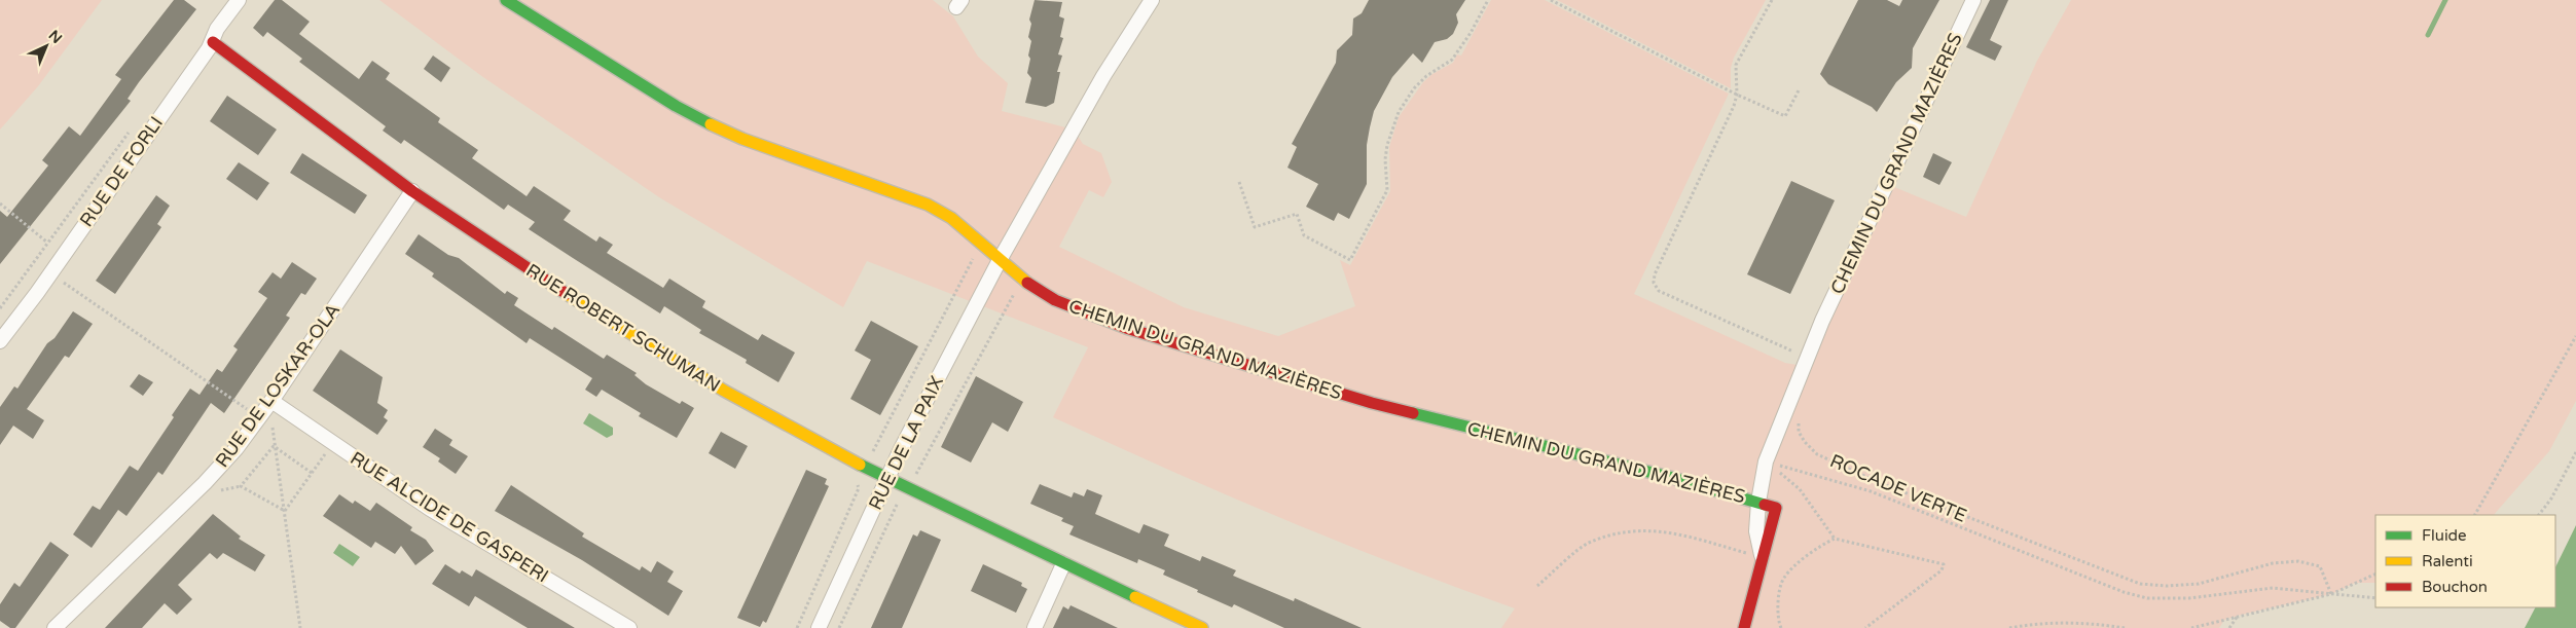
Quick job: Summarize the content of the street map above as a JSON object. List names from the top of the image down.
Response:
{
  "streets": {
    "street": [
      "CHEMIN DU GRAND MAZIÈRES",
      "RUE DE FORLI",
      "RUE ROBERT SCHUMAN",
      "RUE DE LOSKAR-OLA",
      "RUE DE LA PAIX",
      "RUE ALCIDE DE GASPERI"
    ],
    "path": ["ROCADE VERTE"]
  },
  "crossings": [
    ["CHEMIN DU GRAND MAZIÈRES", "RUE DE LA PAIX"],
    ["RUE DE FORLI", "RUE ROBERT SCHUMAN"],
    ["RUE ROBERT SCHUMAN", "RUE DE LOSKAR-OLA"],
    ["RUE ROBERT SCHUMAN", "RUE DE LA PAIX"],
    ["RUE DE LOSKAR-OLA", "RUE ALCIDE DE GASPERI"]
  ],
  "legend": ["Fluide", "Ralenti", "Bouchon"],
  "north": "top right"
}
